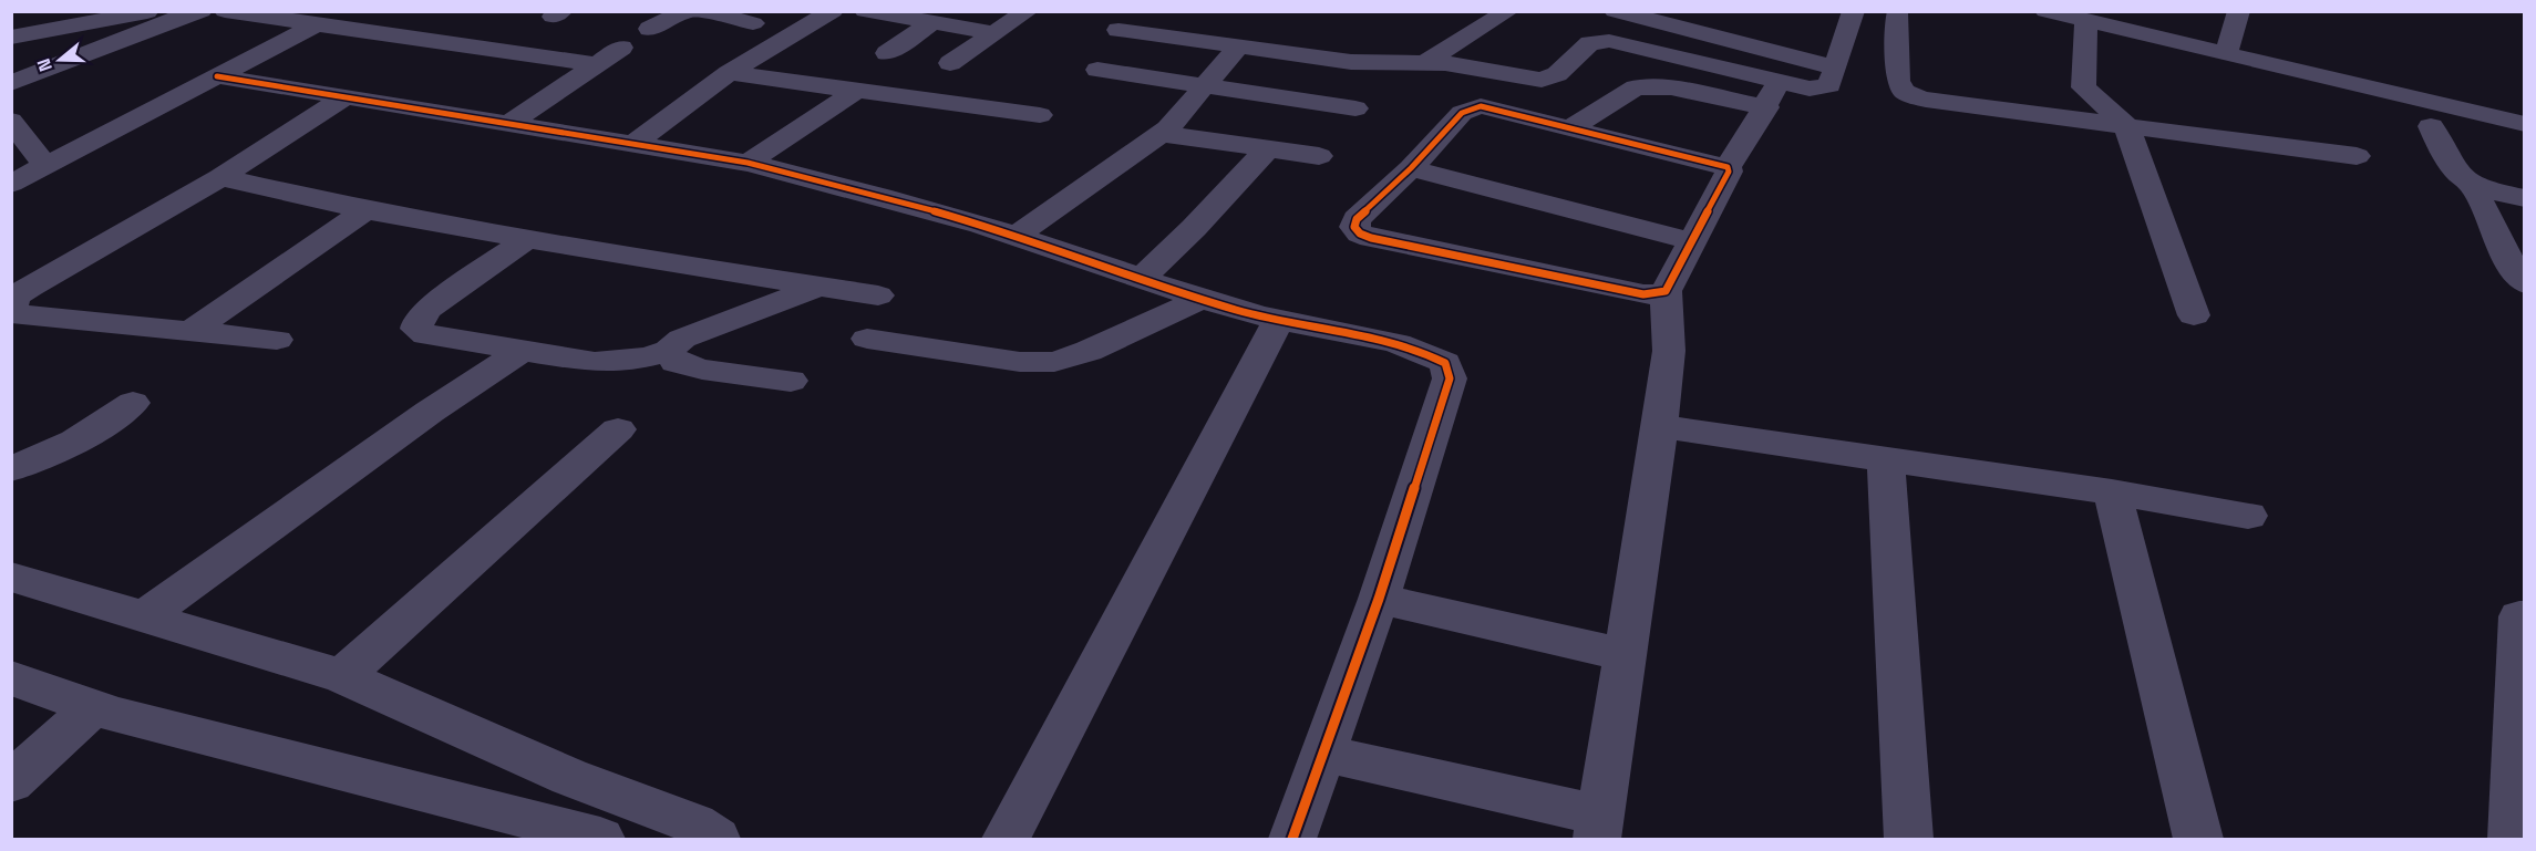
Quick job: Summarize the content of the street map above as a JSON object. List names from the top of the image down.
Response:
{
  "north": "left"
}
